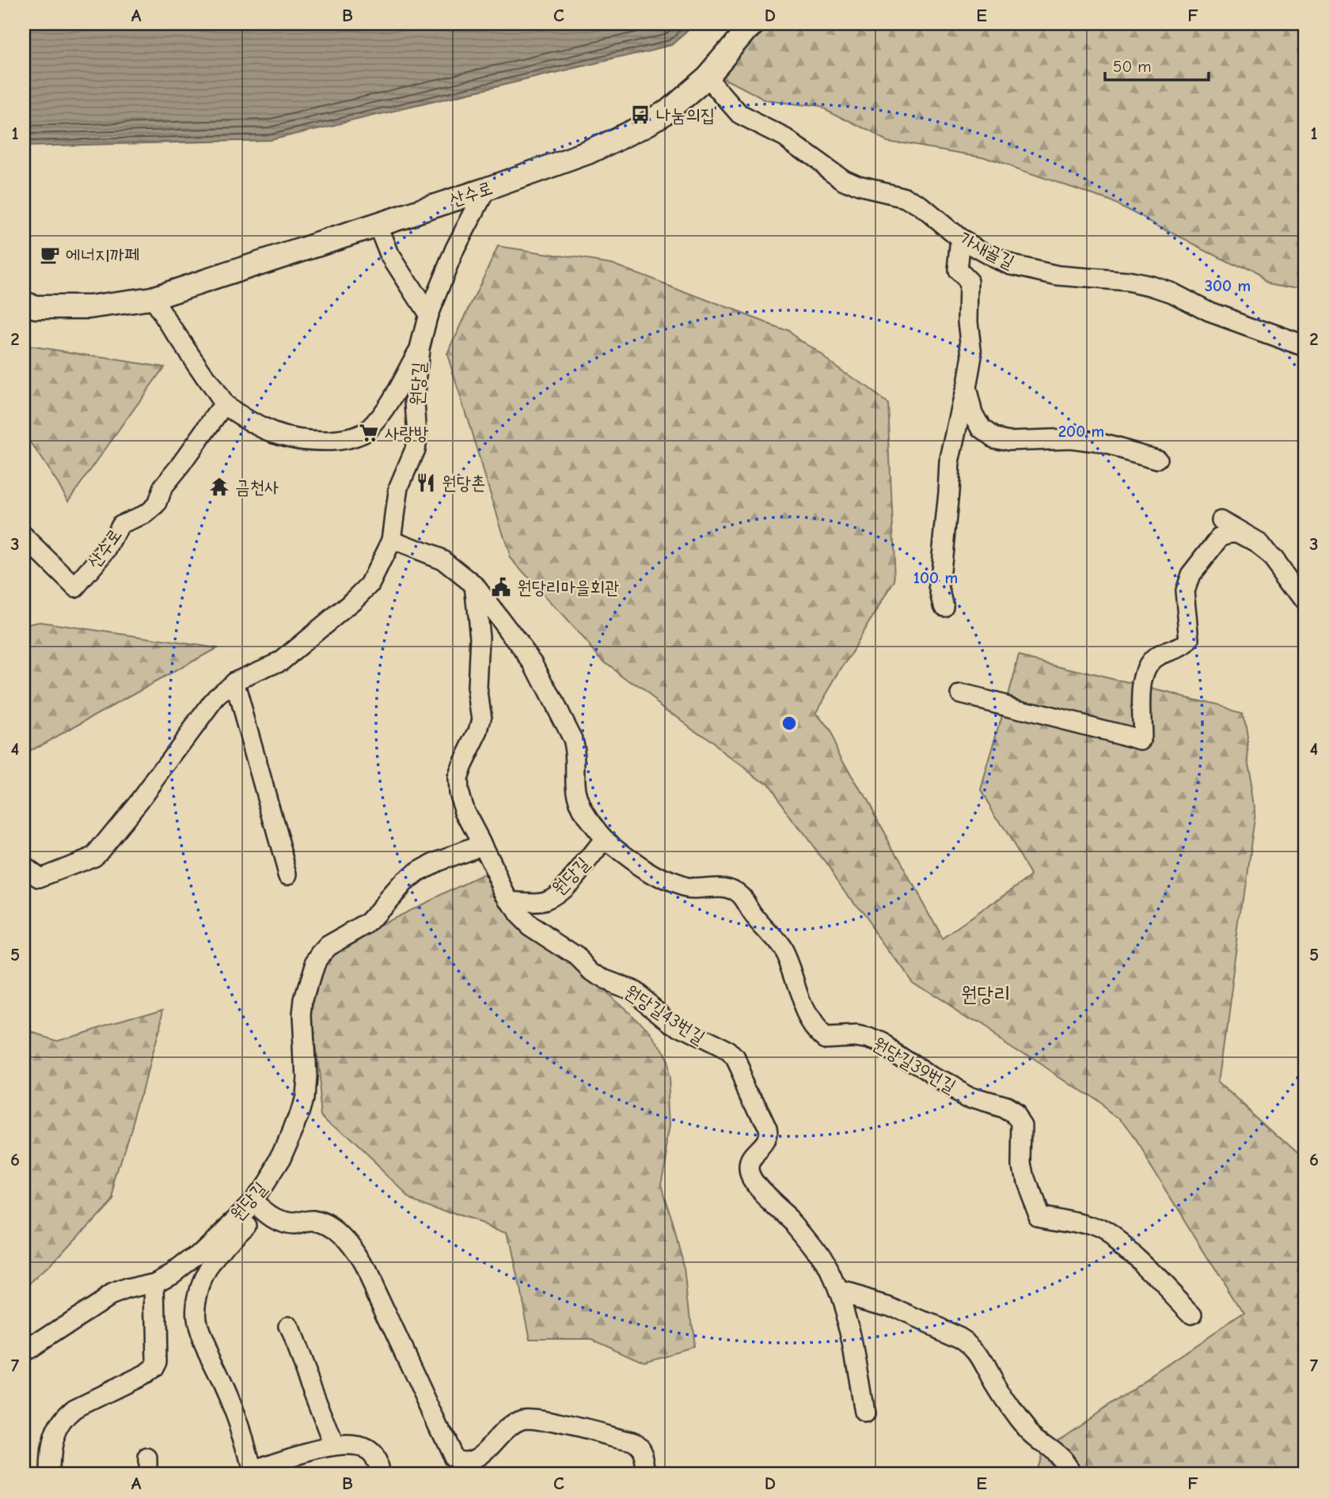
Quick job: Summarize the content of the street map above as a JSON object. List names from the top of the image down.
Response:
{
  "streets": {
    "main road": ["산수로"],
    "street": [
      "가새골길",
      "원당길",
      "원당길43번길",
      "원당길39번길"
    ]
  },
  "crossings": [
    ["산수로", "가새골길"],
    ["산수로", "원당길"],
    ["원당길", "원당길43번길"],
    ["원당길", "원당길39번길"]
  ],
  "districts": ["원당리"],
  "places": {
    "bus stop": ["나눔의집"],
    "cafe": ["에너지까페"],
    "supermarket": ["사랑방"],
    "restaurant": ["원당촌"],
    "temple": ["금천사"],
    "public building": ["원당리마을회관"]
  },
  "scale_bar": "50 m",
  "grid": {
    "columns": [
      "A",
      "B",
      "C",
      "D",
      "E",
      "F"
    ],
    "rows": [
      "1",
      "2",
      "3",
      "4",
      "5",
      "6",
      "7"
    ]
  },
  "rings": ["300 m", "200 m", "100 m"]
}
